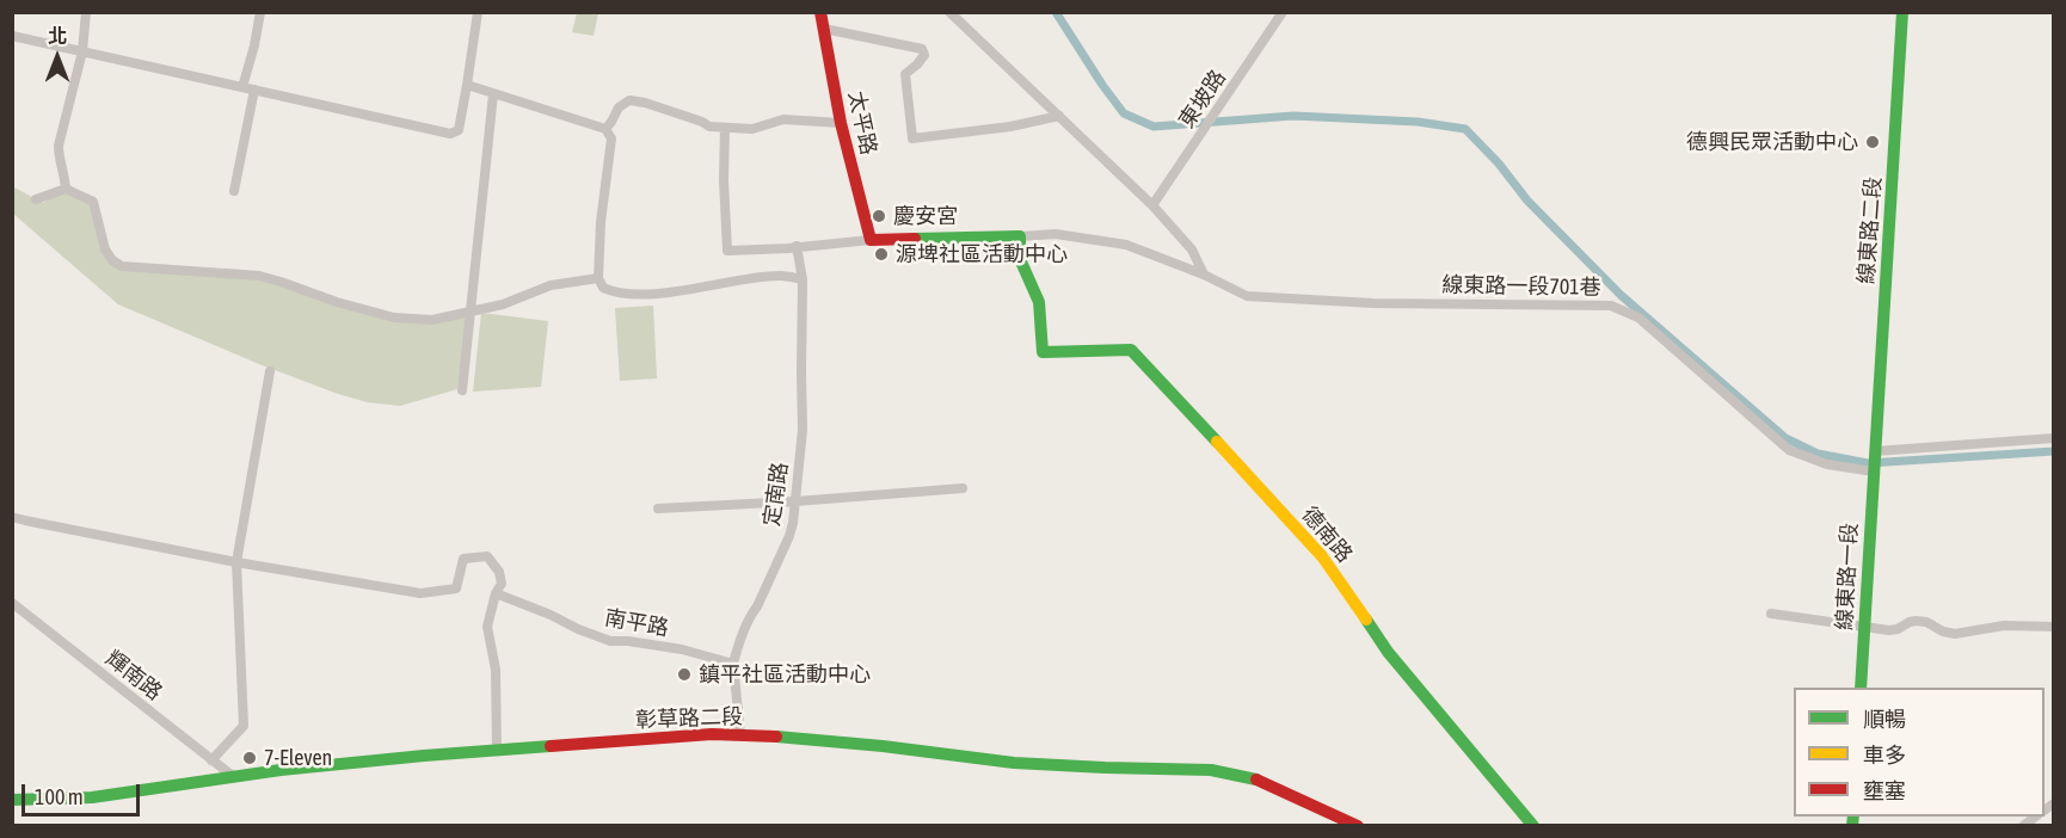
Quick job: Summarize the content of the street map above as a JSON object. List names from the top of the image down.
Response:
{
  "streets": {
    "street": [
      "東坡路",
      "太平路",
      "線東路二段",
      "線東路一段701巷",
      "定南路",
      "德南路",
      "線東路一段",
      "南平路",
      "輝南路",
      "彰草路二段"
    ]
  },
  "crossings": [
    ["線東路二段", "線東路一段701巷"],
    ["線東路二段", "線東路一段"],
    ["線東路一段701巷", "德南路"],
    ["線東路一段701巷", "線東路一段"],
    ["定南路", "南平路"],
    ["定南路", "彰草路二段"],
    ["輝南路", "彰草路二段"]
  ],
  "places": [
    "德興民眾活動中心",
    "慶安宮",
    "源埤社區活動中心",
    "鎮平社區活動中心",
    "7-Eleven"
  ],
  "legend": ["順暢", "車多", "壅塞"],
  "scale_bar": "100 m",
  "north": "top"
}
